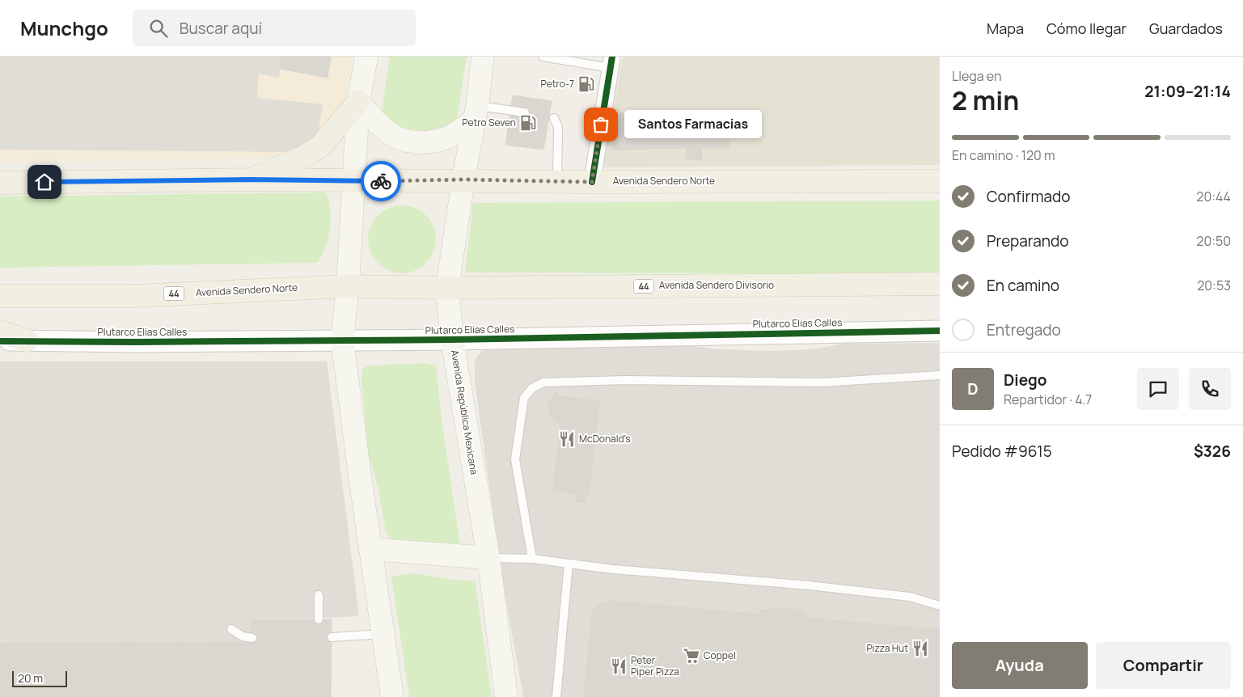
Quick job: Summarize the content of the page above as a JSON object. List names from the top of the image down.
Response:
{
  "streets": {
    "main road": [
      "Avenida Sendero Norte",
      "Avenida Sendero Divisorio",
      "44",
      "Avenida República Mexicana"
    ],
    "street": ["Plutarco Elias Calles"]
  },
  "crossings": [
    ["Avenida Sendero Norte", "Avenida Sendero Divisorio"],
    ["Avenida Sendero Norte", "Avenida República Mexicana"],
    ["Avenida Sendero Divisorio", "Avenida República Mexicana"],
    ["Plutarco Elias Calles", "Avenida República Mexicana"]
  ],
  "places": {
    "fuel station": ["Petro-7", "Petro Seven"],
    "other": ["Santos Farmacias"],
    "restaurant": ["McDonald's", "Pizza Hut", "Peter Piper Pizza"],
    "supermarket": ["Coppel"]
  },
  "scale_bar": "20 m",
  "page": {
    "header": "Munchgo",
    "search": "Buscar aquí",
    "nav": ["Mapa", "Cómo llegar", "Guardados"],
    "heading": ["2 min", "Llega en", "21:09–21:14"],
    "panel": [
      "Diego",
      "Repartidor · 4.7",
      "Pedido #9615",
      "$326"
    ],
    "bubble": "Santos Farmacias",
    "bar": "En camino · 120 m",
    "list": [
      ["Confirmado", "20:44"],
      ["Preparando", "20:50"],
      ["En camino", "20:53"],
      "Entregado"
    ],
    "round": "D",
    "buttons": ["Ayuda", "Compartir"],
    "scale": "20 m"
  }
}
